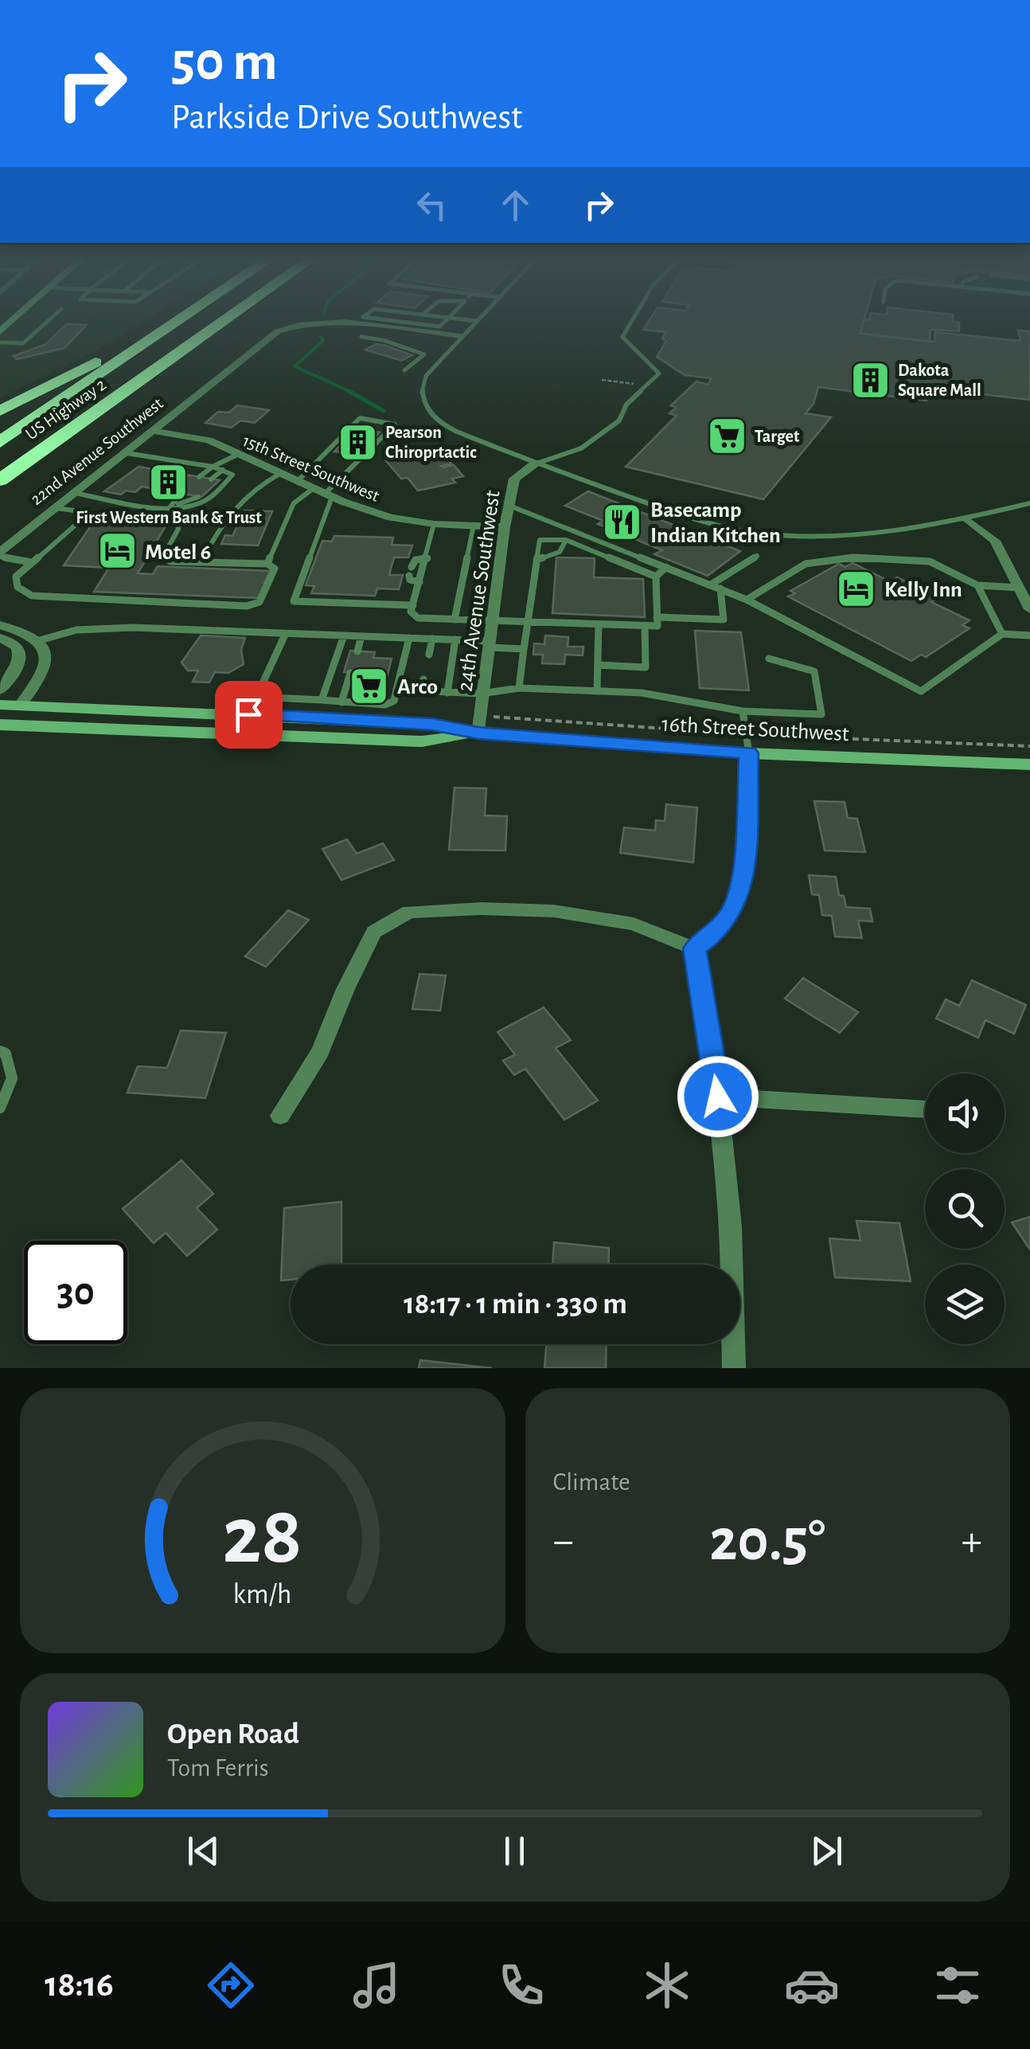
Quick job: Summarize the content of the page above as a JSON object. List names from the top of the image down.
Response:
{
  "streets": {
    "highway": ["US Highway 2"],
    "main road": ["16th Street Southwest"],
    "street": ["22nd Avenue Southwest", "15th Street Southwest", "24th Avenue Southwest"]
  },
  "crossings": [
    ["22nd Avenue Southwest", "15th Street Southwest"],
    ["15th Street Southwest", "24th Avenue Southwest"],
    ["24th Avenue Southwest", "16th Street Southwest"]
  ],
  "places": {
    "building": ["Dakota Square Mall", "Pearson Chiroprtactic", "First Western Bank & Trust"],
    "supermarket": ["Target", "Arco"],
    "restaurant": ["Basecamp Indian Kitchen"],
    "hotel": ["Motel 6", "Kelly Inn"]
  },
  "page": {
    "turn": ["50 m", "Parkside Drive Southwest"],
    "limit": "30",
    "trip": "18:17 · 1 min · 330 m",
    "tile": "Climate",
    "heat": ["−", "20.5°", "+"],
    "song": ["Open Road", "Tom Ferris"],
    "tabs": "18:16",
    "gauge": ["28", "km/h"]
  }
}
